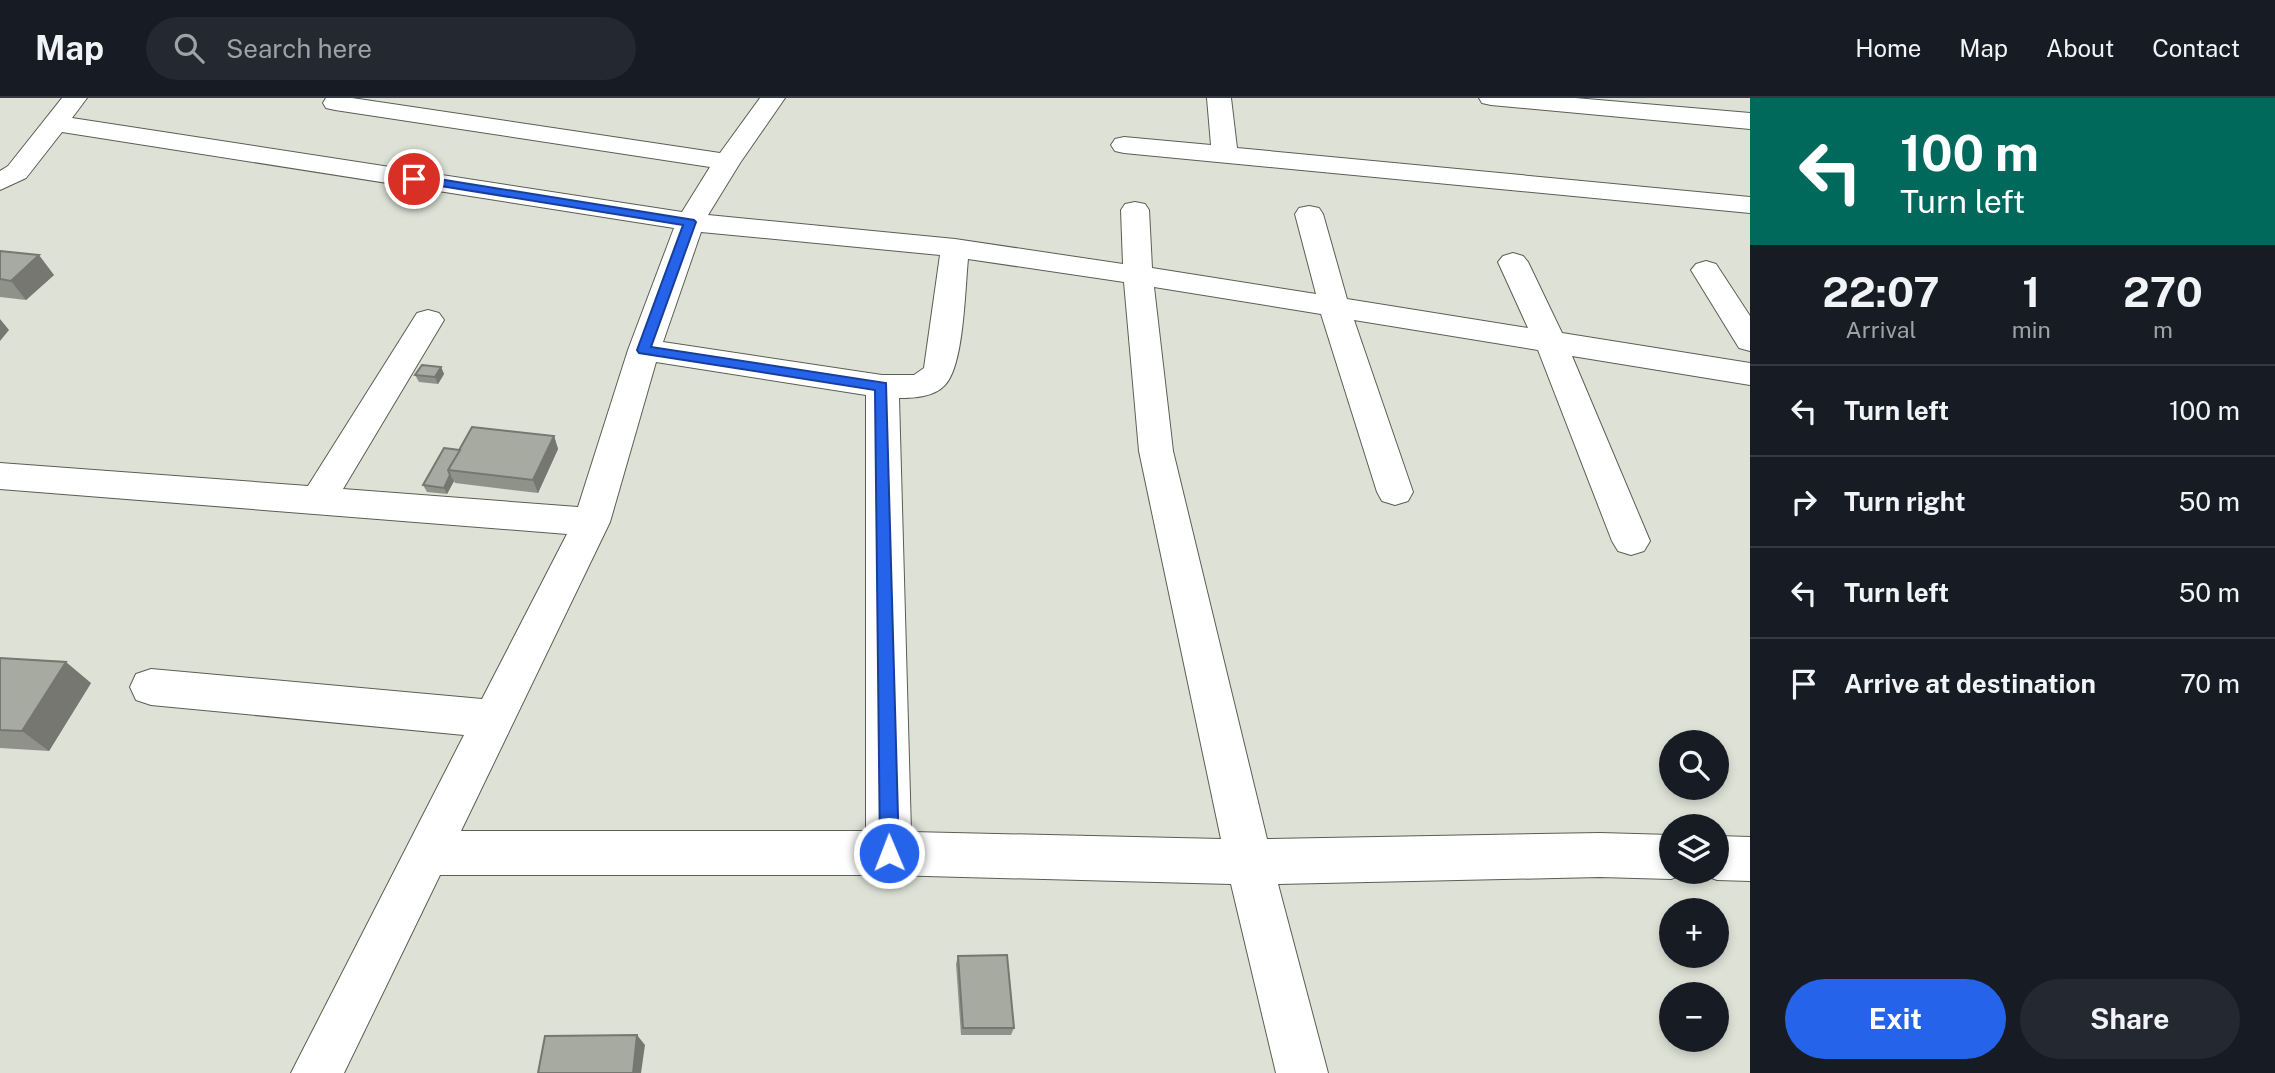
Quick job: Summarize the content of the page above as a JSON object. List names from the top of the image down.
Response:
{
  "page": {
    "header": "Map",
    "search": "Search here",
    "nav": [
      "Home",
      "Map",
      "About",
      "Contact"
    ],
    "turn": ["100 m", "Turn left"],
    "eta": [
      "22:07",
      "Arrival",
      "1",
      "min",
      "270",
      "m"
    ],
    "list": [
      {
        "name": "Turn left",
        "value": "100 m"
      },
      {
        "name": "Turn right",
        "value": "50 m"
      },
      {
        "name": "Turn left",
        "value": "50 m"
      },
      {
        "name": "Arrive at destination",
        "value": "70 m"
      }
    ],
    "map_buttons": ["+", "−"],
    "buttons": ["Exit", "Share"]
  }
}
